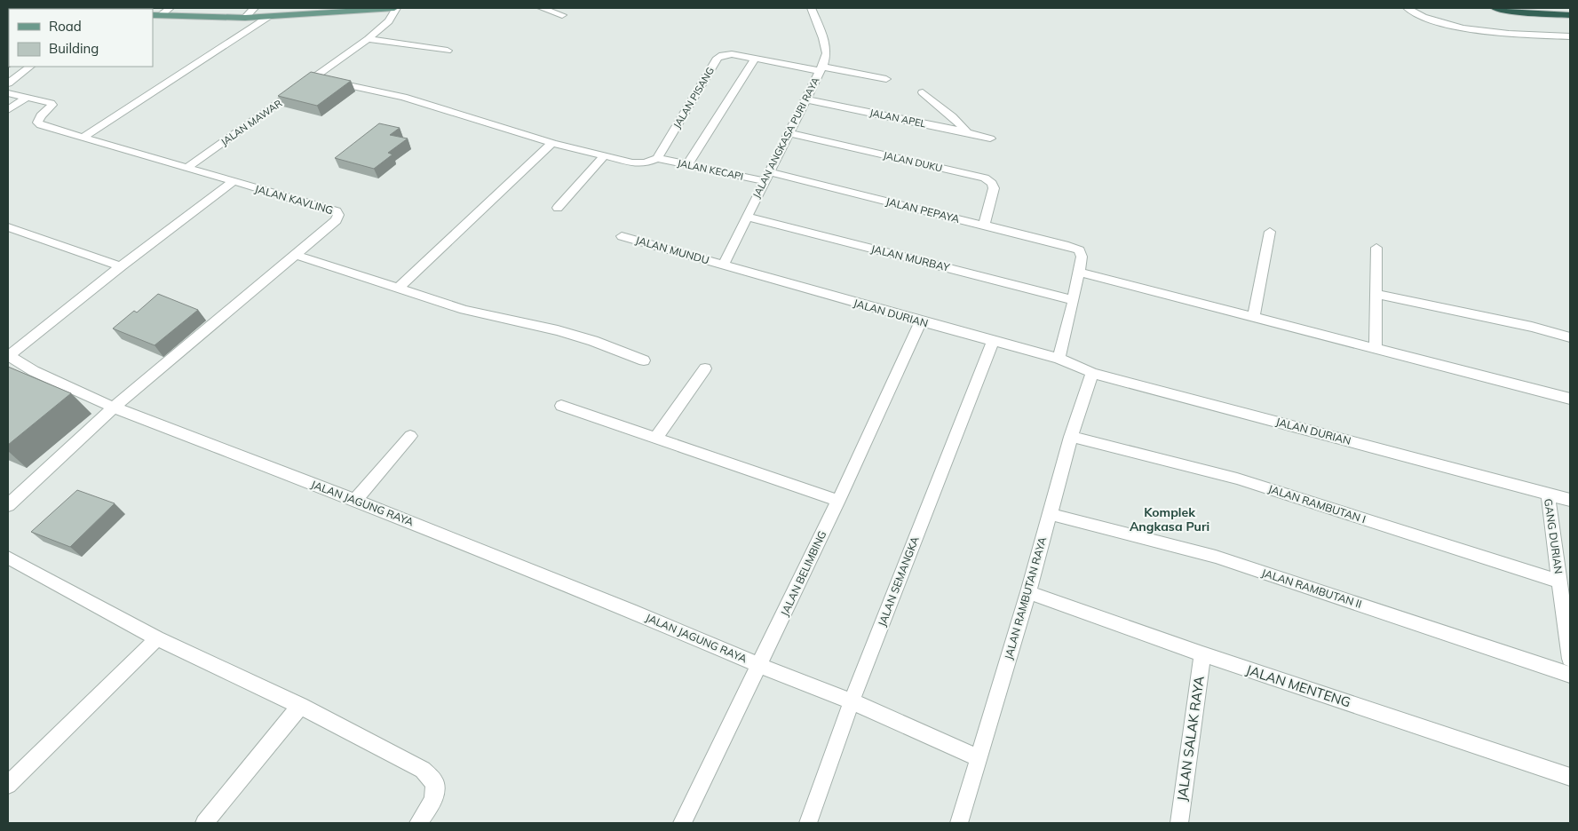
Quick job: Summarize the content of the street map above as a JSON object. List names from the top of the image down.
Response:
{
  "streets": {
    "street": [
      "JALAN PISANG",
      "JALAN APEL",
      "JALAN MAWAR",
      "JALAN ANGKASA PURI RAYA",
      "JALAN DUKU",
      "JALAN KECAPI",
      "JALAN KAVLING",
      "JALAN PEPAYA",
      "JALAN MUNDU",
      "JALAN MURBAY",
      "JALAN DURIAN",
      "JALAN JAGUNG RAYA",
      "JALAN RAMBUTAN I",
      "GANG DURIAN",
      "JALAN BELIMBING",
      "JALAN SEMANGKA",
      "JALAN RAMBUTAN II",
      "JALAN RAMBUTAN RAYA",
      "JALAN MENTENG",
      "JALAN SALAK RAYA"
    ]
  },
  "crossings": [
    ["JALAN PISANG", "JALAN ANGKASA PURI RAYA"],
    ["JALAN PISANG", "JALAN KECAPI"],
    ["JALAN APEL", "JALAN ANGKASA PURI RAYA"],
    ["JALAN MAWAR", "JALAN KAVLING"],
    ["JALAN ANGKASA PURI RAYA", "JALAN DUKU"],
    ["JALAN ANGKASA PURI RAYA", "JALAN KECAPI"],
    ["JALAN ANGKASA PURI RAYA", "JALAN PEPAYA"],
    ["JALAN ANGKASA PURI RAYA", "JALAN MUNDU"],
    ["JALAN ANGKASA PURI RAYA", "JALAN MURBAY"],
    ["JALAN ANGKASA PURI RAYA", "JALAN DURIAN"],
    ["JALAN DUKU", "JALAN PEPAYA"],
    ["JALAN KECAPI", "JALAN PEPAYA"],
    ["JALAN KAVLING", "JALAN JAGUNG RAYA"],
    ["JALAN MUNDU", "JALAN DURIAN"],
    ["JALAN DURIAN", "GANG DURIAN"],
    ["JALAN DURIAN", "JALAN BELIMBING"],
    ["JALAN DURIAN", "JALAN SEMANGKA"],
    ["JALAN DURIAN", "JALAN RAMBUTAN RAYA"],
    ["JALAN JAGUNG RAYA", "JALAN BELIMBING"],
    ["JALAN JAGUNG RAYA", "JALAN SEMANGKA"],
    ["JALAN JAGUNG RAYA", "JALAN RAMBUTAN RAYA"],
    ["JALAN RAMBUTAN I", "GANG DURIAN"],
    ["JALAN RAMBUTAN I", "JALAN RAMBUTAN RAYA"],
    ["JALAN RAMBUTAN II", "JALAN RAMBUTAN RAYA"],
    ["JALAN RAMBUTAN RAYA", "JALAN MENTENG"],
    ["JALAN MENTENG", "JALAN SALAK RAYA"]
  ],
  "districts": ["Komplek Angkasa Puri"],
  "legend": ["Road", "Building"]
}
